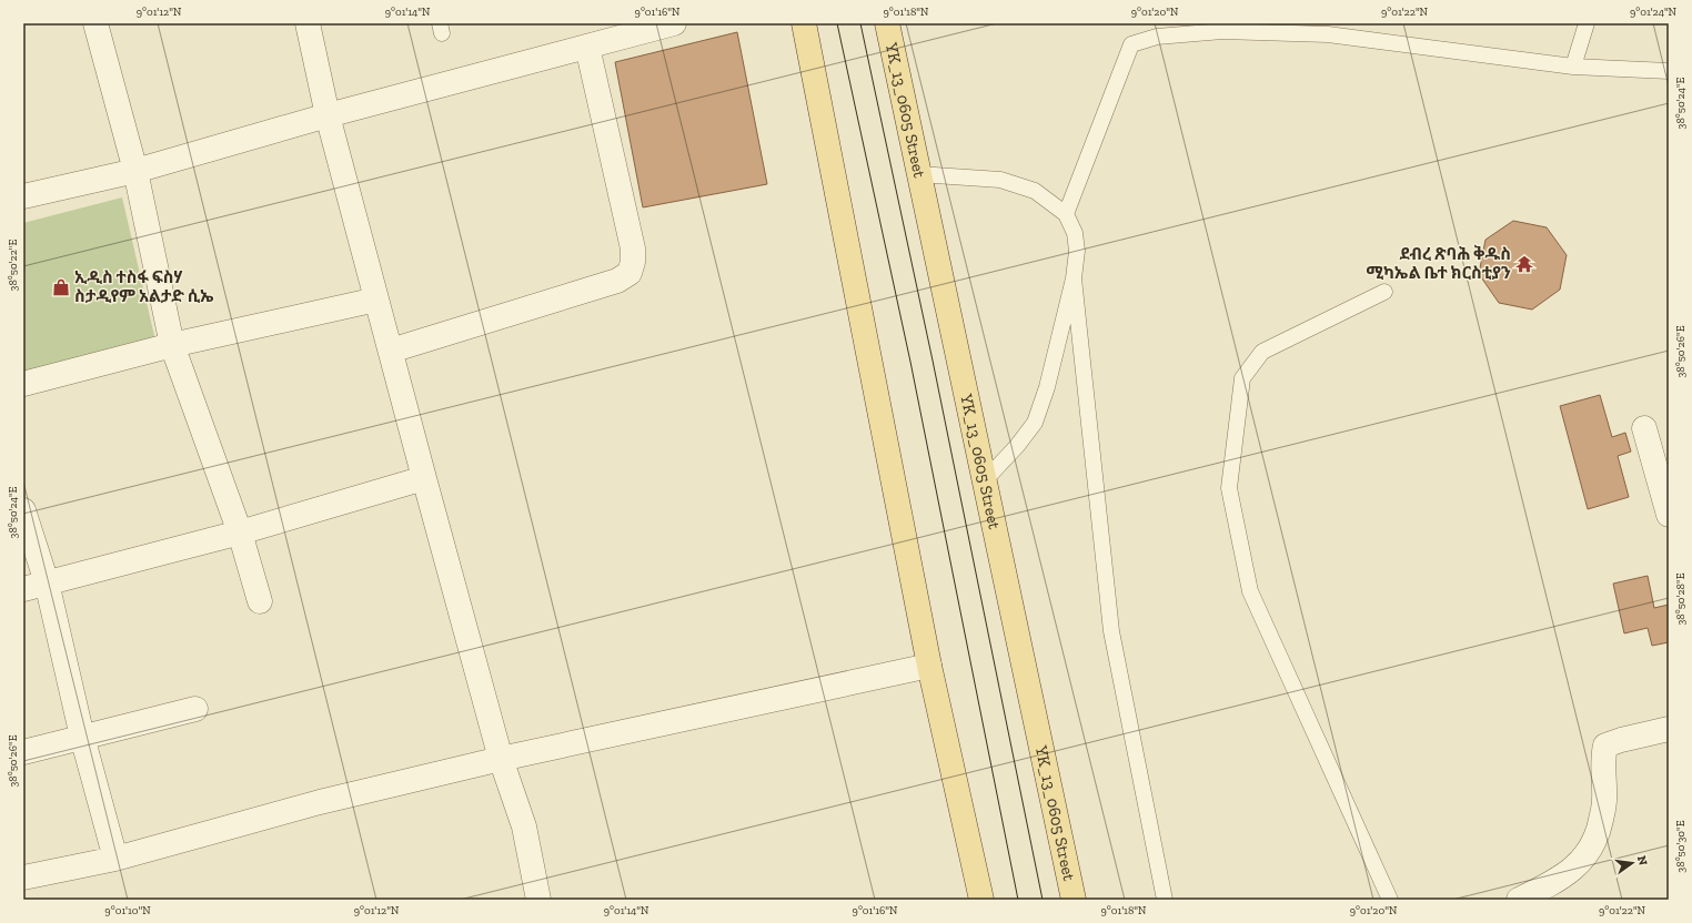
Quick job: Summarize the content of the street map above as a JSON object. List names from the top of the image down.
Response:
{
  "streets": {
    "main road": ["YK_13_0605 Street"]
  },
  "places": {
    "temple": ["ደብረ ጽባሕ ቅዱስ ሚካኤል ቤተ ክርስቲያን"],
    "shop": ["ኢዲስ ተስፋ ፍስሃ ስታዲየም አልታድ ሲኤ"]
  },
  "north": "right",
  "coordinates": [
    "9°01'12\"N",
    "9°01'14\"N",
    "9°01'16\"N",
    "9°01'18\"N",
    "9°01'20\"N",
    "9°01'22\"N",
    "9°01'24\"N",
    "38°50'24\"E",
    "38°50'22\"E",
    "38°50'26\"E",
    "38°50'28\"E",
    "38°50'30\"E",
    "9°01'10\"N"
  ]
}
